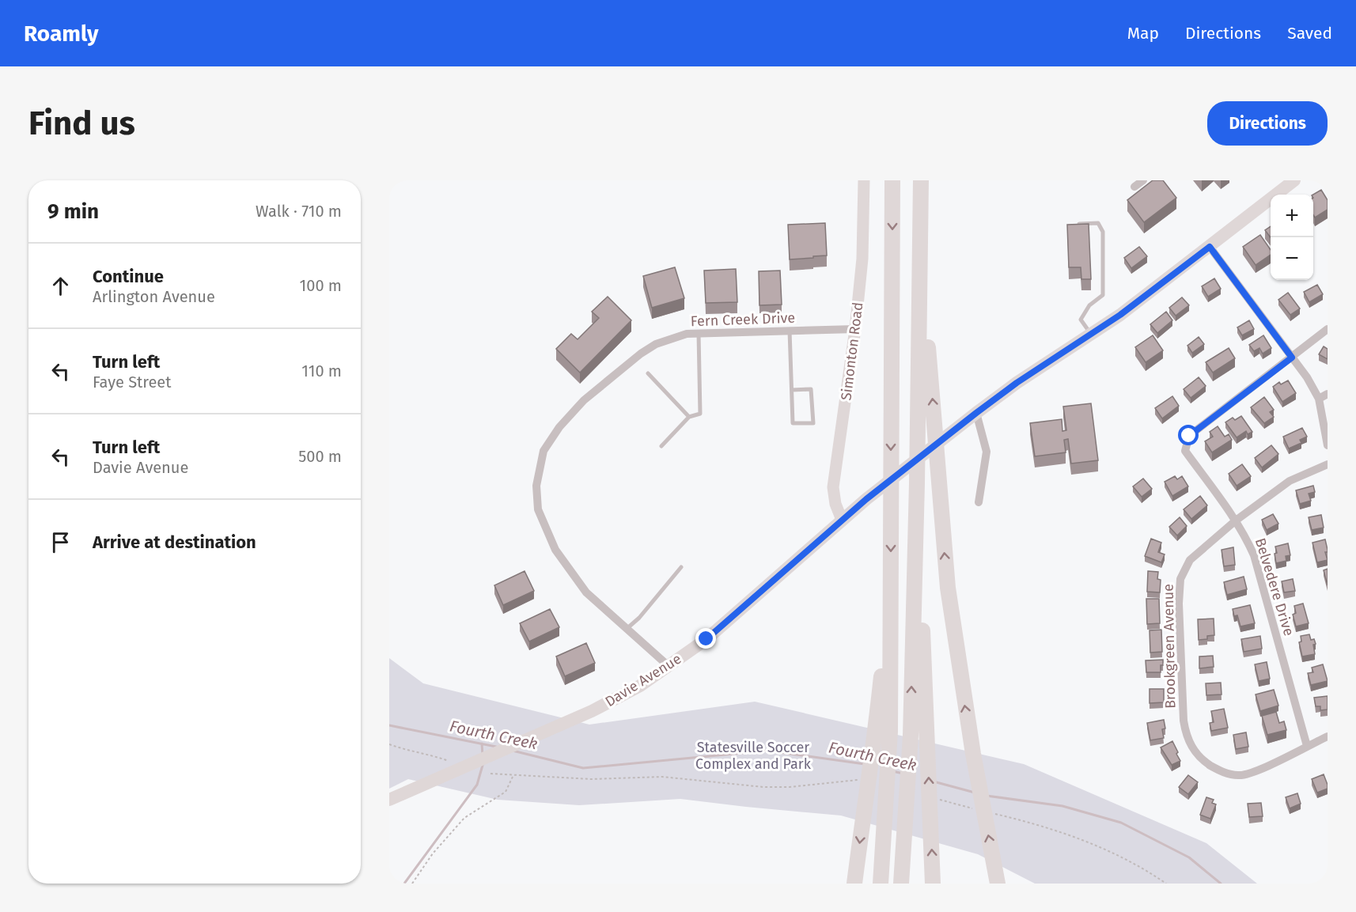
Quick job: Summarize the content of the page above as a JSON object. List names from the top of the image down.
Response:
{
  "streets": {
    "main road": ["Davie Avenue"],
    "street": [
      "Fern Creek Drive",
      "Simonton Road",
      "Belvedere Drive",
      "Brookgreen Avenue"
    ]
  },
  "crossings": [
    ["Fern Creek Drive", "Simonton Road"],
    ["Fern Creek Drive", "Davie Avenue"],
    ["Simonton Road", "Davie Avenue"],
    ["Belvedere Drive", "Brookgreen Avenue"]
  ],
  "water": ["Fourth Creek"],
  "parks": ["Statesville Soccer Complex and Park"],
  "page": {
    "header": "Roamly",
    "nav": ["Map", "Directions", "Saved"],
    "buttons": "Directions",
    "title": "Find us",
    "heading": ["9 min", "Walk · 710 m"],
    "map_buttons": ["+", "−"],
    "list": [
      ["Continue", "Arlington Avenue", "100 m"],
      ["Turn left", "Faye Street", "110 m"],
      ["Turn left", "Davie Avenue", "500 m"],
      "Arrive at destination"
    ]
  }
}
